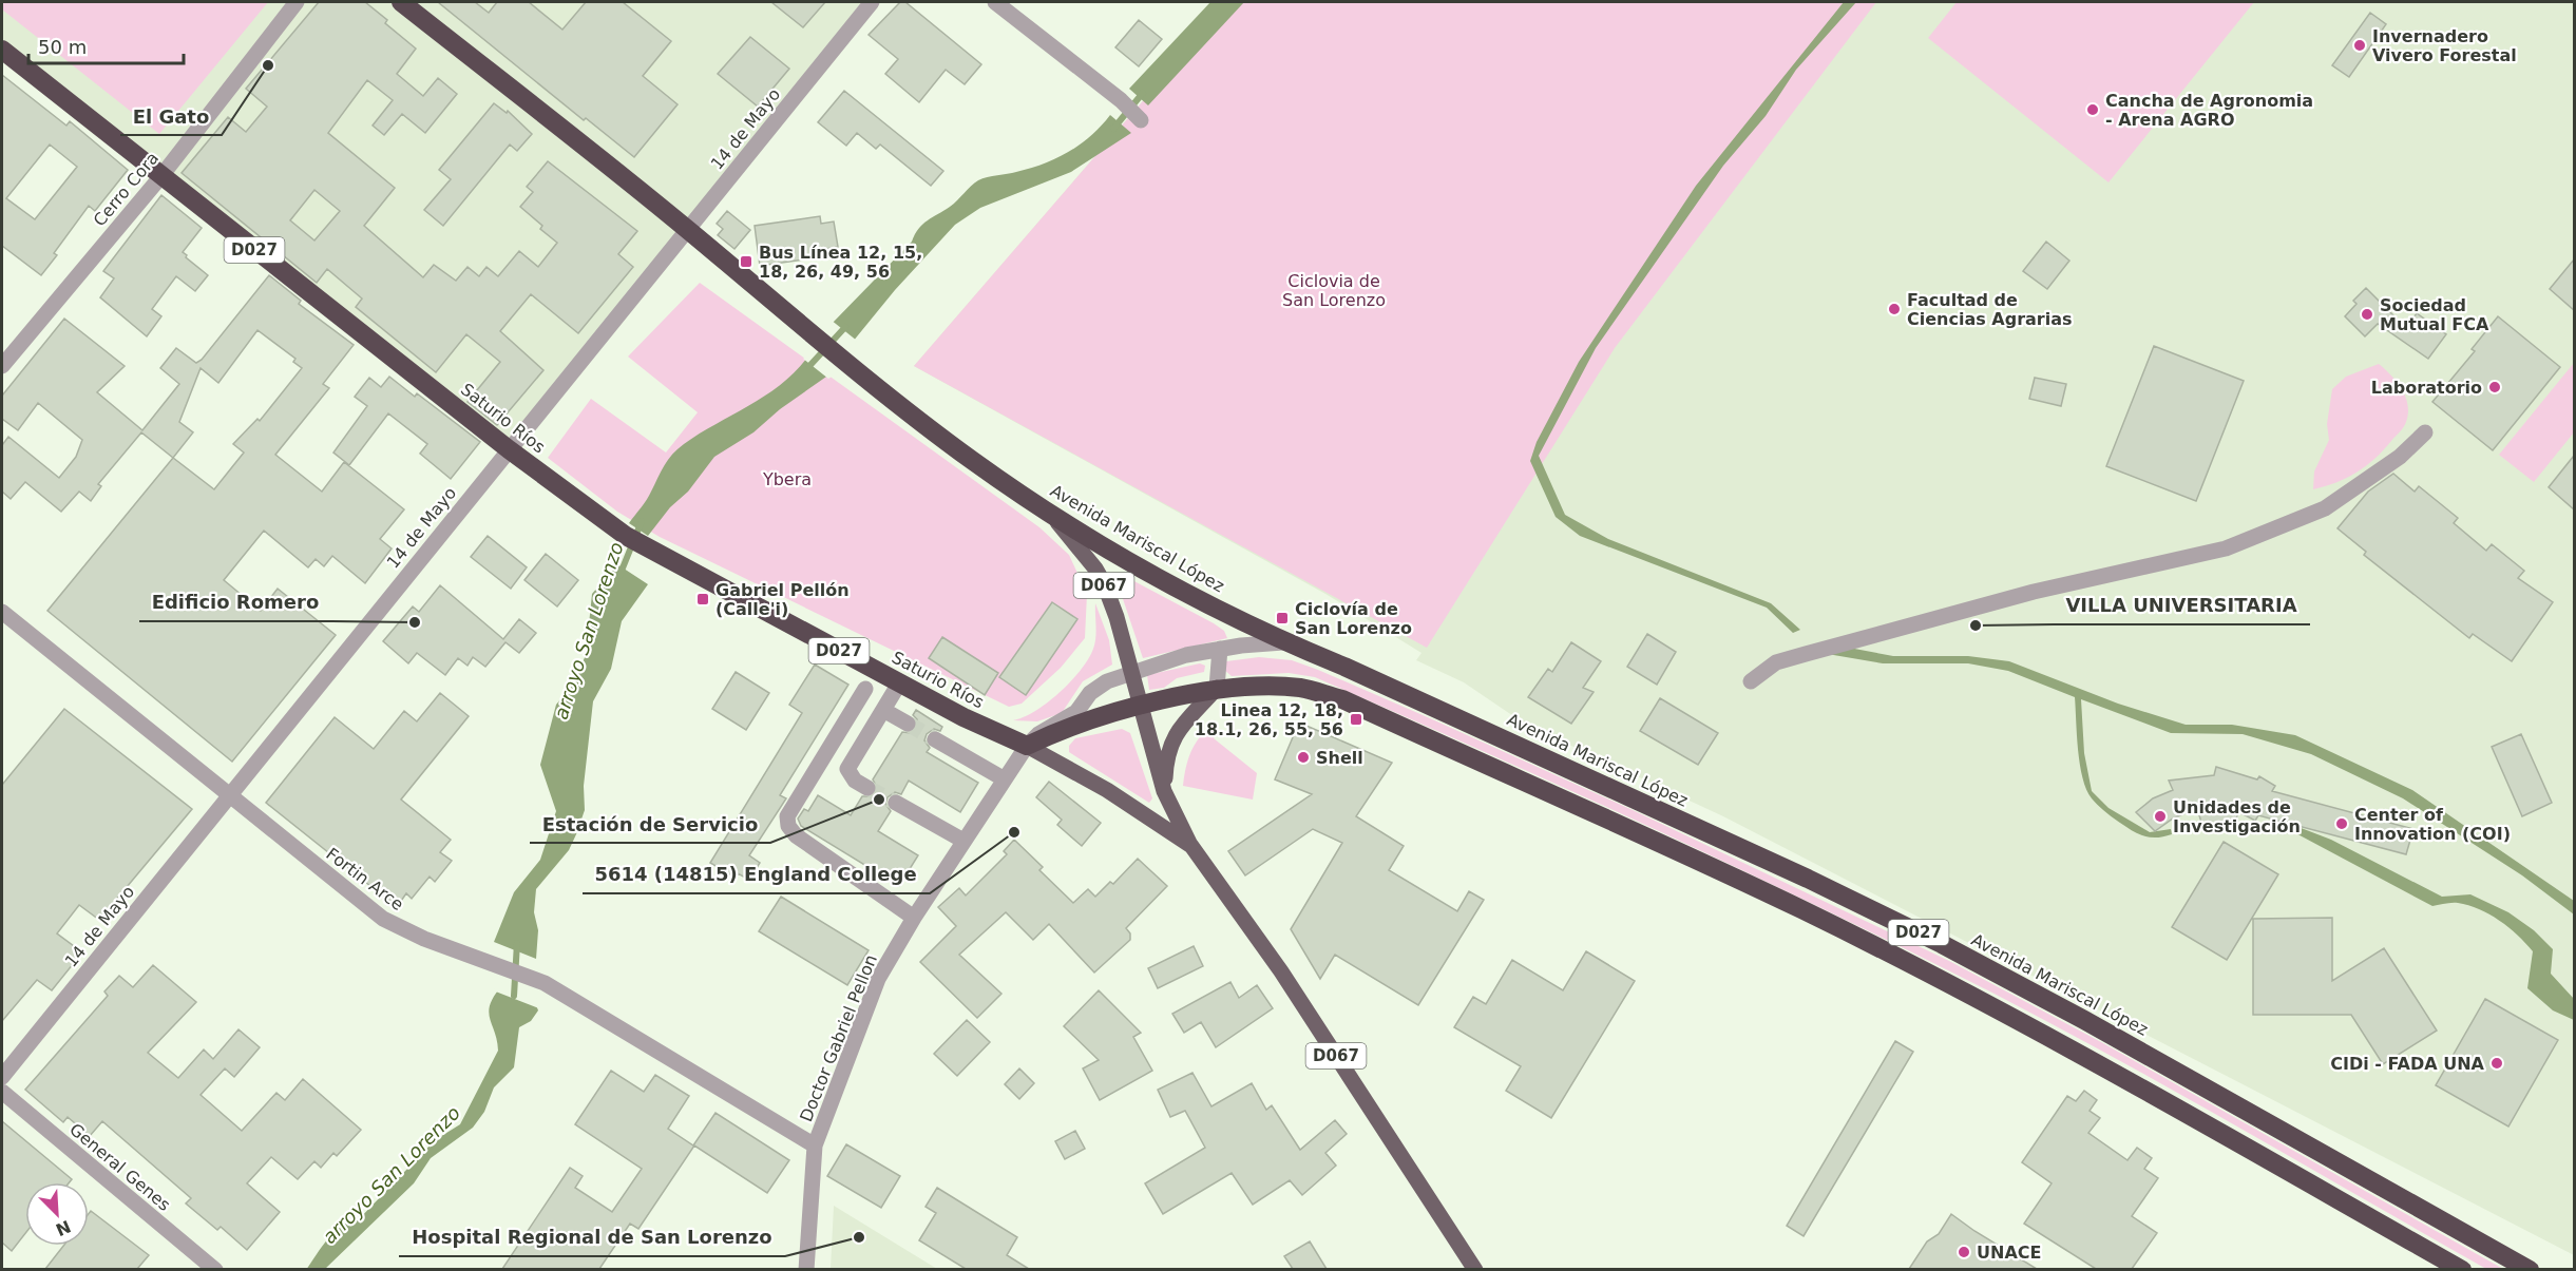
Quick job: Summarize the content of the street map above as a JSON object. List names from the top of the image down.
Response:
{
  "streets": {
    "highway": ["D027", "Saturio Ríos", "Avenida Mariscal López"],
    "main road": ["D067"],
    "street": [
      "14 de Mayo",
      "Cerro Cora",
      "Fortin Arce",
      "Doctor Gabriel Pellon",
      "General Genes"
    ]
  },
  "crossings": [
    ["14 de Mayo", "D027"],
    ["14 de Mayo", "Saturio Ríos"],
    ["14 de Mayo", "Avenida Mariscal López"],
    ["14 de Mayo", "Fortin Arce"],
    ["Cerro Cora", "Saturio Ríos"],
    ["D027", "Saturio Ríos"],
    ["D027", "Avenida Mariscal López"],
    ["D027", "D067"],
    ["D027", "Doctor Gabriel Pellon"],
    ["Saturio Ríos", "D067"],
    ["Saturio Ríos", "Doctor Gabriel Pellon"],
    ["Avenida Mariscal López", "D067"],
    ["Avenida Mariscal López", "Doctor Gabriel Pellon"],
    ["D067", "Doctor Gabriel Pellon"],
    ["Fortin Arce", "Doctor Gabriel Pellon"]
  ],
  "water": ["arroyo San Lorenzo"],
  "parks": ["Ciclovia de San Lorenzo", "Ybera"],
  "places": {
    "other": [
      "Invernadero Vivero Forestal",
      "El Gato",
      "Cancha de Agronomia - Arena AGRO",
      "Facultad de Ciencias Agrarias",
      "Sociedad Mutual FCA",
      "Laboratorio",
      "Edificio Romero",
      "VILLA UNIVERSITARIA",
      "Shell",
      "Estación de Servicio",
      "Unidades de Investigación",
      "Center of Innovation (COI)",
      "5614 (14815) England College",
      "CIDi - FADA UNA",
      "Hospital Regional de San Lorenzo",
      "UNACE"
    ],
    "transit": [
      "Bus Línea 12, 15, 18, 26, 49, 56",
      "Gabriel Pellón (Calle'i)",
      "Ciclovía de San Lorenzo",
      "Linea 12, 18, 18.1, 26, 55, 56"
    ]
  },
  "scale_bar": "50 m",
  "north": "bottom right"
}
